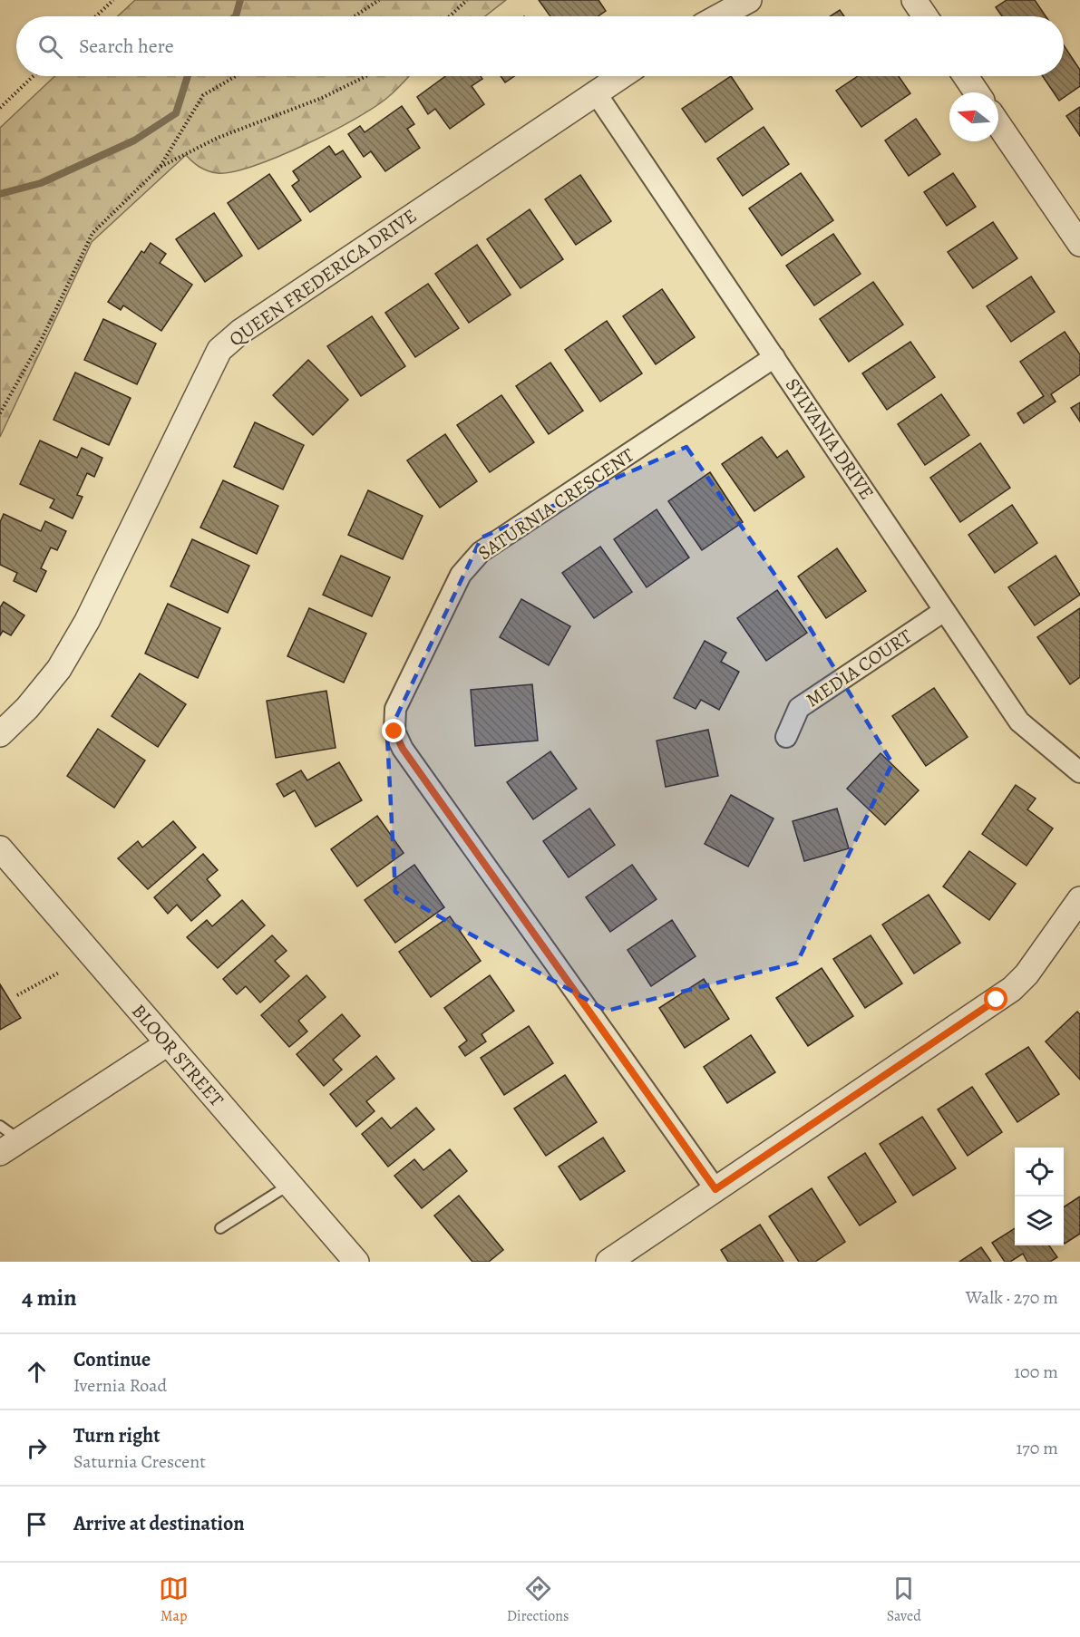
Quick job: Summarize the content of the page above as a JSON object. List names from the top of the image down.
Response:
{
  "streets": {
    "street": [
      "QUEEN FREDERICA DRIVE",
      "SYLVANIA DRIVE",
      "SATURNIA CRESCENT",
      "MEDIA COURT",
      "BLOOR STREET"
    ]
  },
  "crossings": [
    ["QUEEN FREDERICA DRIVE", "SYLVANIA DRIVE"],
    ["SYLVANIA DRIVE", "SATURNIA CRESCENT"],
    ["SYLVANIA DRIVE", "MEDIA COURT"]
  ],
  "north": "left",
  "page": {
    "search": "Search here",
    "heading": ["4 min", "Walk · 270 m"],
    "list": [
      ["Continue", "Ivernia Road", "100 m"],
      ["Turn right", "Saturnia Crescent", "170 m"],
      "Arrive at destination"
    ],
    "nav": ["Map", "Directions", "Saved"]
  }
}
